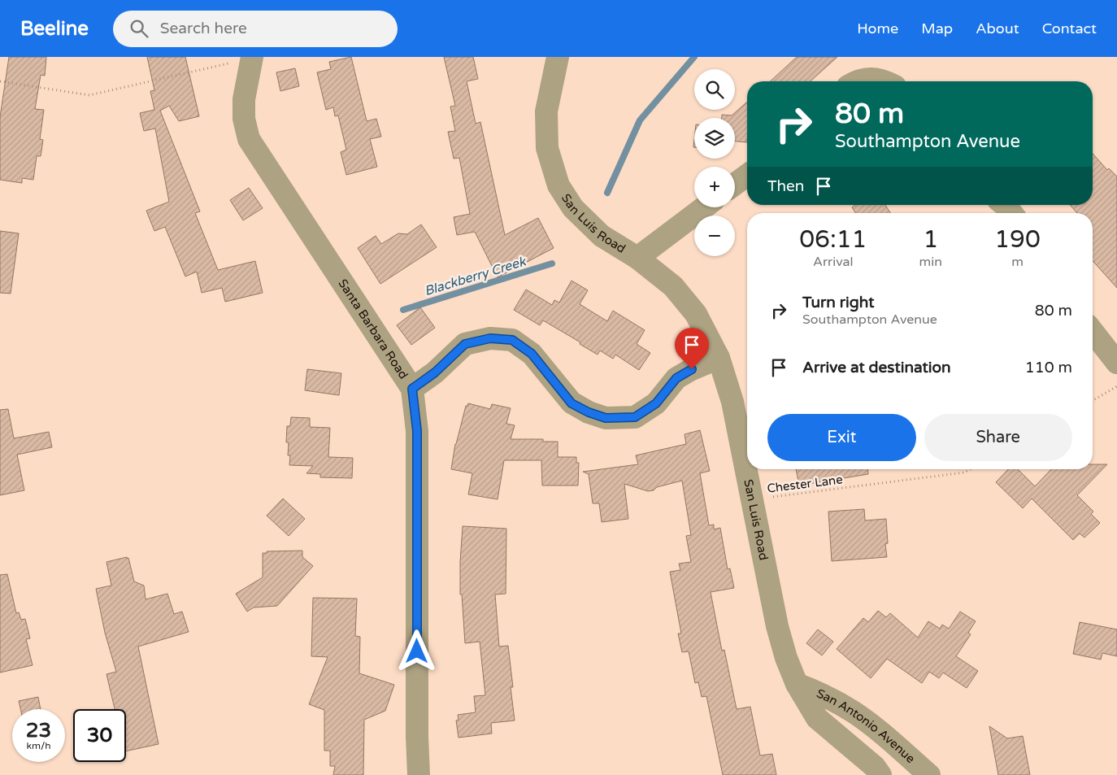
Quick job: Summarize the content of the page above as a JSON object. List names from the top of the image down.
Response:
{
  "streets": {
    "street": ["San Luis Road", "Santa Barbara Road", "San Antonio Avenue"],
    "path": ["Chester Lane"]
  },
  "crossings": [
    ["San Luis Road", "Chester Lane"],
    ["San Luis Road", "San Antonio Avenue"]
  ],
  "water": ["Blackberry Creek"],
  "page": {
    "header": "Beeline",
    "search": "Search here",
    "nav": [
      "Home",
      "Map",
      "About",
      "Contact"
    ],
    "map_buttons": ["+", "−"],
    "turn": ["80 m", "Southampton Avenue"],
    "then": "Then",
    "eta": [
      "06:11",
      "Arrival",
      "1",
      "min",
      "190",
      "m"
    ],
    "list": [
      {
        "name": "Turn right",
        "note": "Southampton Avenue",
        "value": "80 m"
      },
      {
        "name": "Arrive at destination",
        "value": "110 m"
      }
    ],
    "buttons": ["Exit", "Share"],
    "speed": "23 km/h",
    "limit": "30"
  }
}
